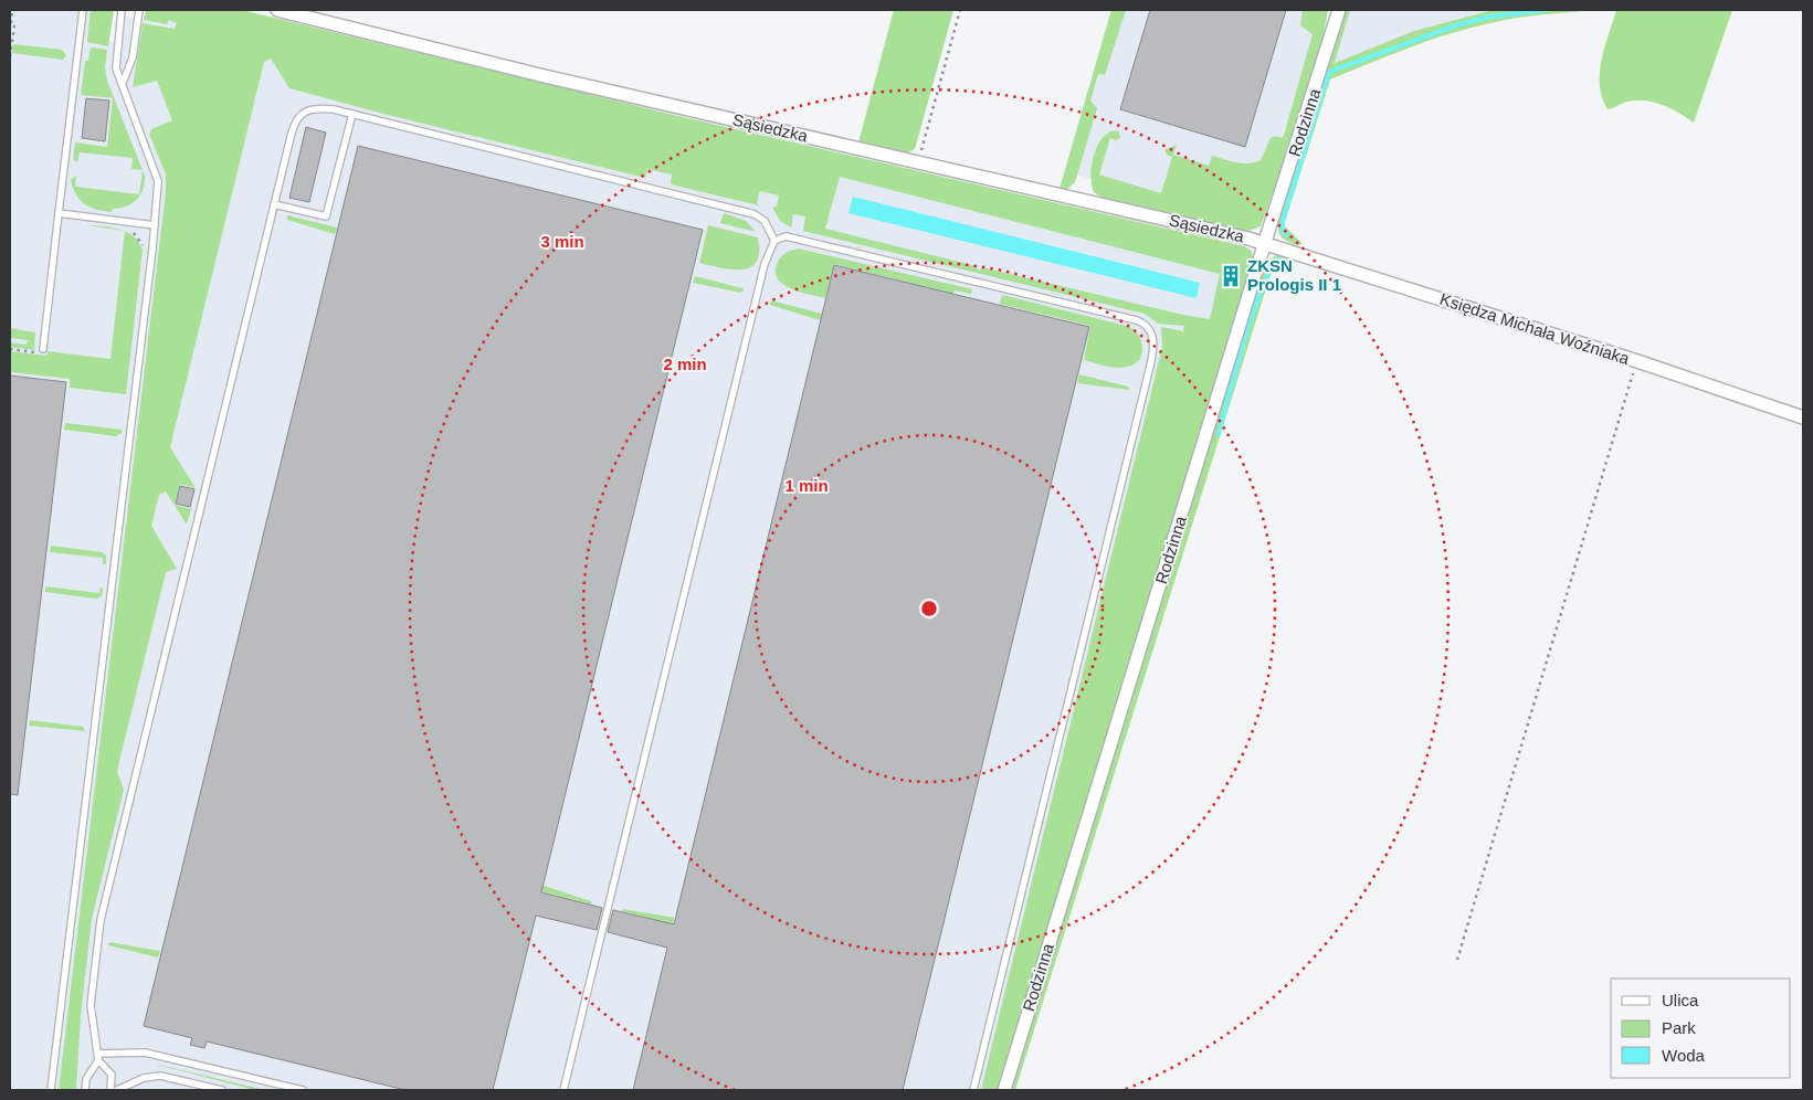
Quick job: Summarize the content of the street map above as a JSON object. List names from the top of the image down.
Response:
{
  "streets": {
    "street": ["Rodzinna", "Sąsiedzka", "Księdza Michała Woźniaka"]
  },
  "crossings": [
    ["Rodzinna", "Sąsiedzka"],
    ["Rodzinna", "Księdza Michała Woźniaka"],
    ["Sąsiedzka", "Księdza Michała Woźniaka"]
  ],
  "places": {
    "building": ["ZKSN Prologis II 1"]
  },
  "legend": ["Ulica", "Park", "Woda"],
  "rings": ["3 min", "2 min", "1 min"]
}
